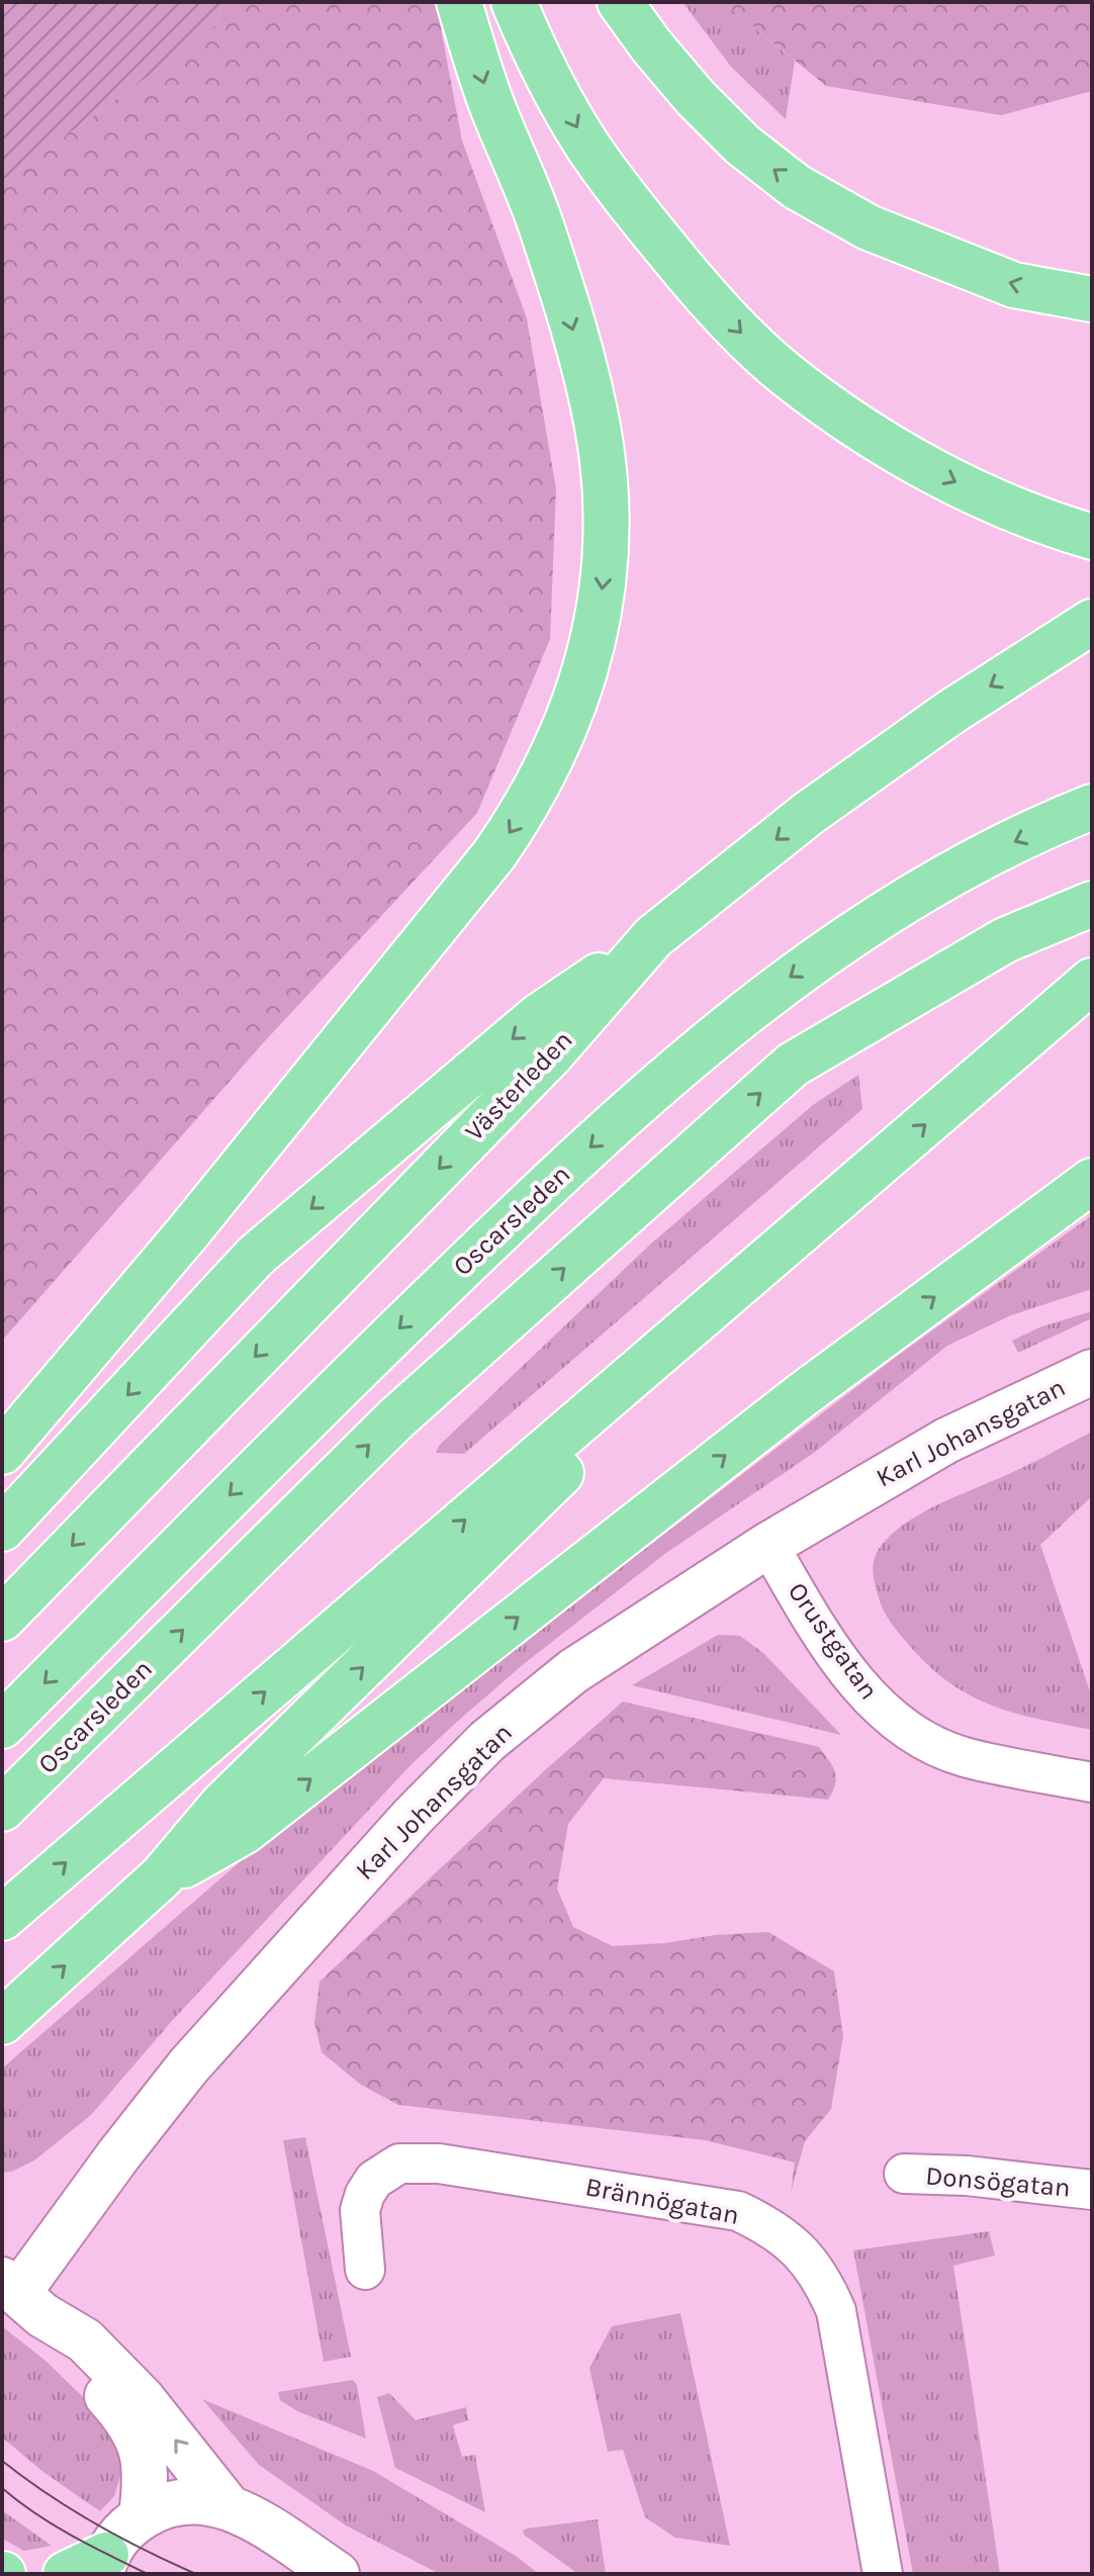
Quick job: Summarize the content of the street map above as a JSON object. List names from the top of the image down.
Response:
{
  "streets": {
    "highway": ["Västerleden", "Oscarsleden"],
    "street": [
      "Karl Johansgatan",
      "Orustgatan",
      "Donsögatan",
      "Brännögatan"
    ]
  },
  "crossings": [
    ["Karl Johansgatan", "Orustgatan"]
  ]
}
